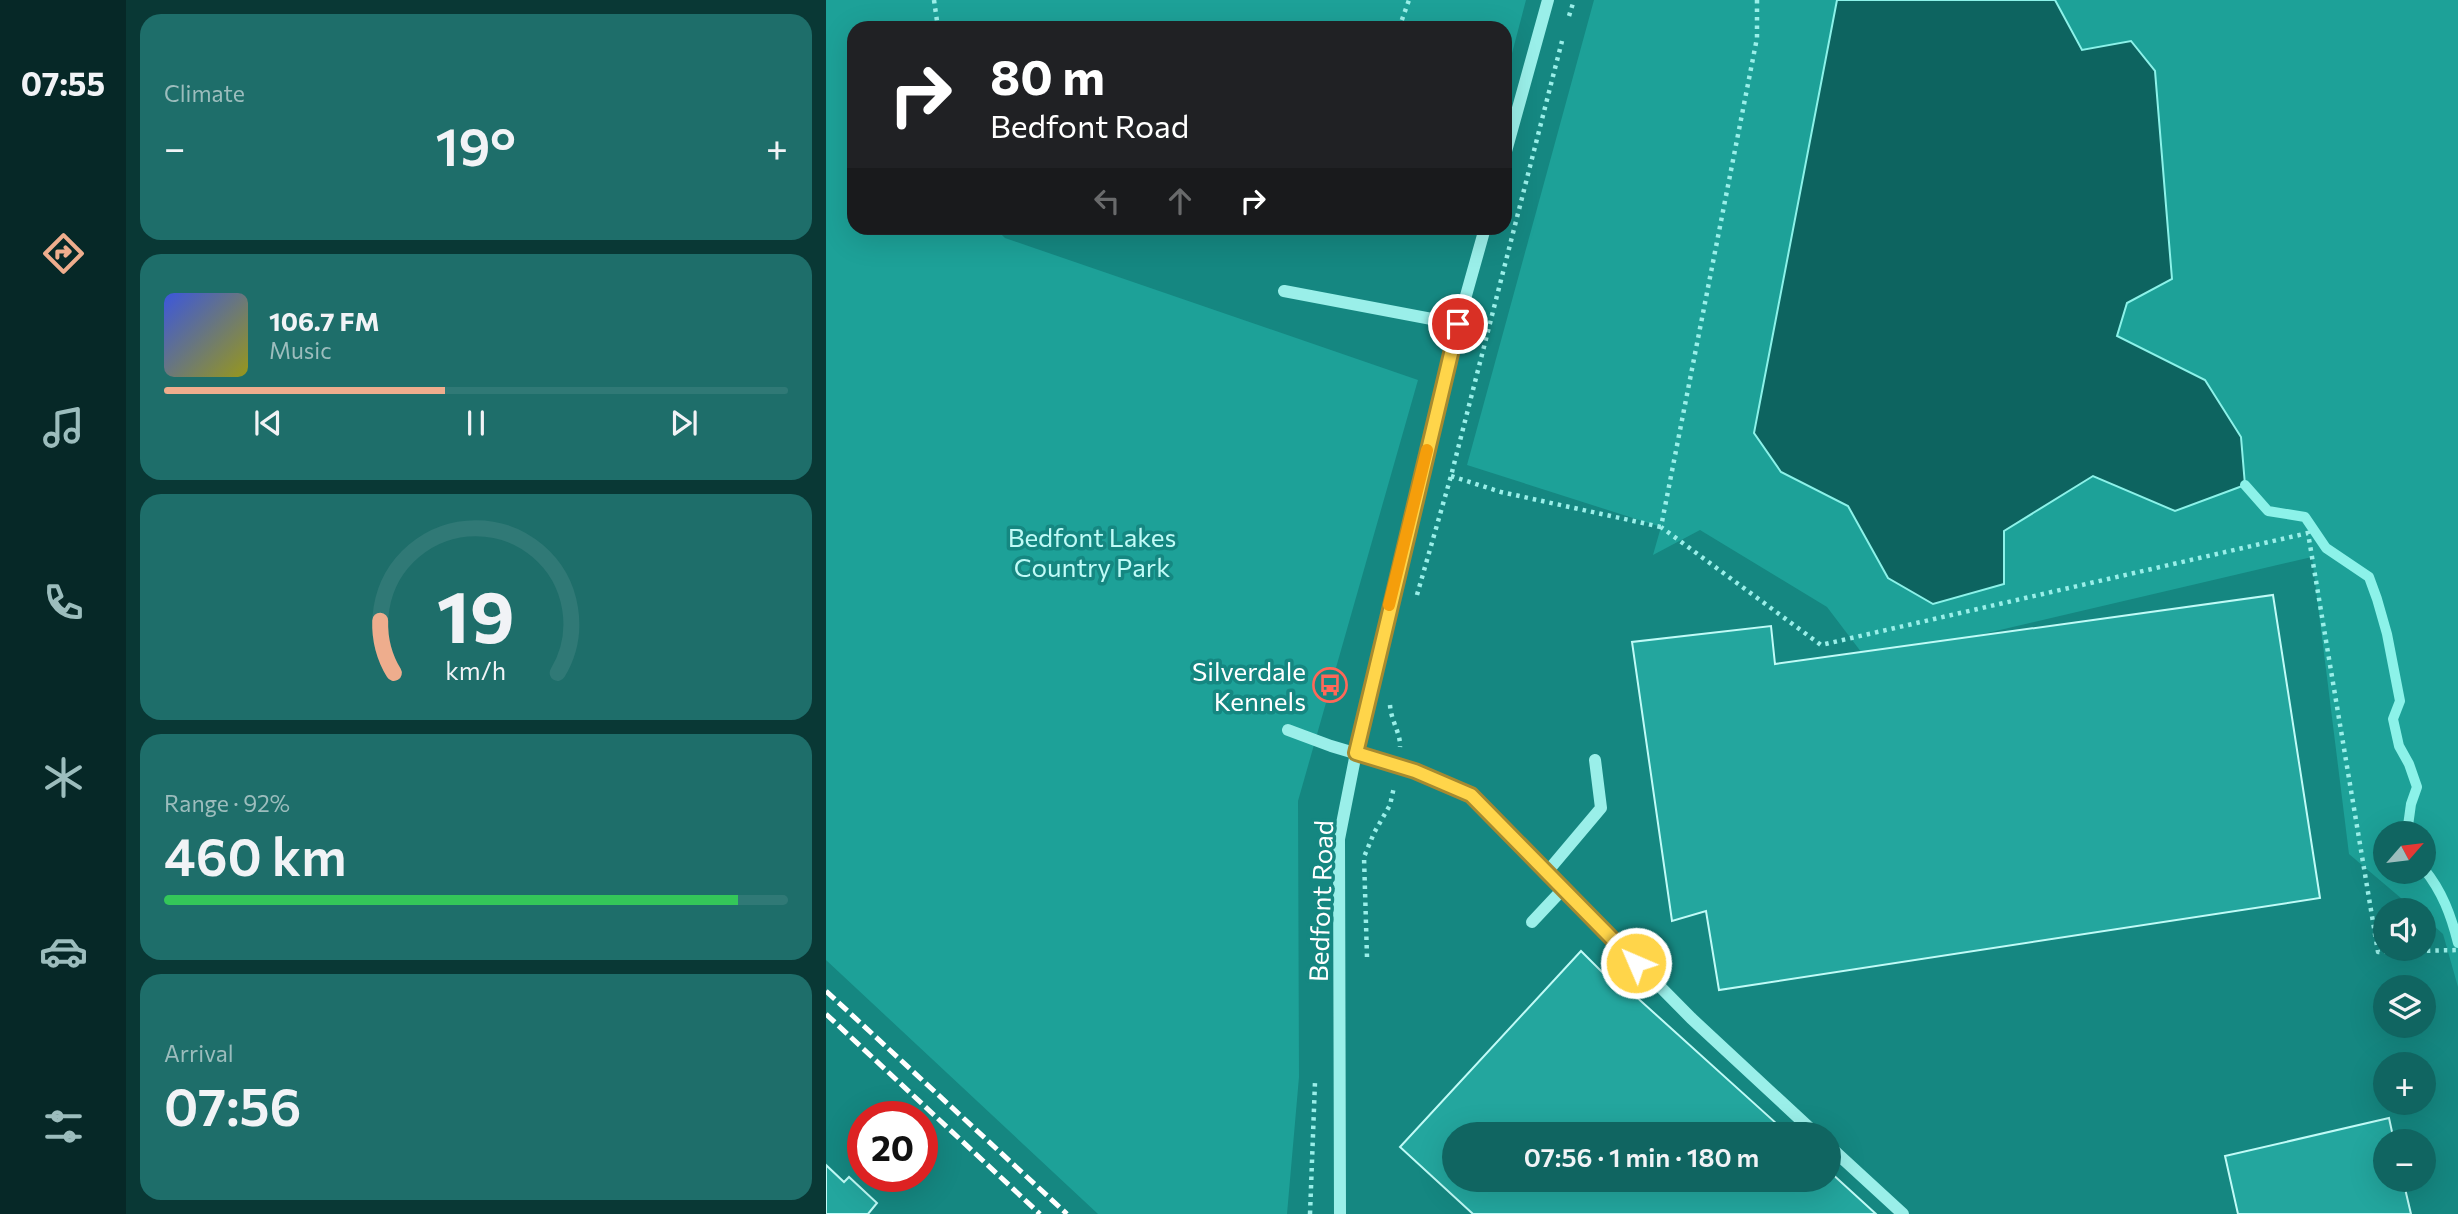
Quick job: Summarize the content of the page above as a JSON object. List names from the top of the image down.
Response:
{
  "streets": {
    "street": ["Bedfont Road"]
  },
  "parks": ["Bedfont Lakes Country Park"],
  "places": {
    "bus stop": ["Silverdale Kennels"]
  },
  "north": "top right",
  "page": {
    "tabs": "07:55",
    "tile": [
      "Climate",
      ["Range · 92%", "460 km"],
      ["Arrival", "07:56"]
    ],
    "turn": ["80 m", "Bedfont Road"],
    "heat": ["−", "19°", "+"],
    "song": ["106.7 FM", "Music"],
    "map_buttons": ["+", "−"],
    "limit": "20",
    "trip": "07:56 · 1 min · 180 m",
    "gauge": ["19", "km/h"]
  }
}
